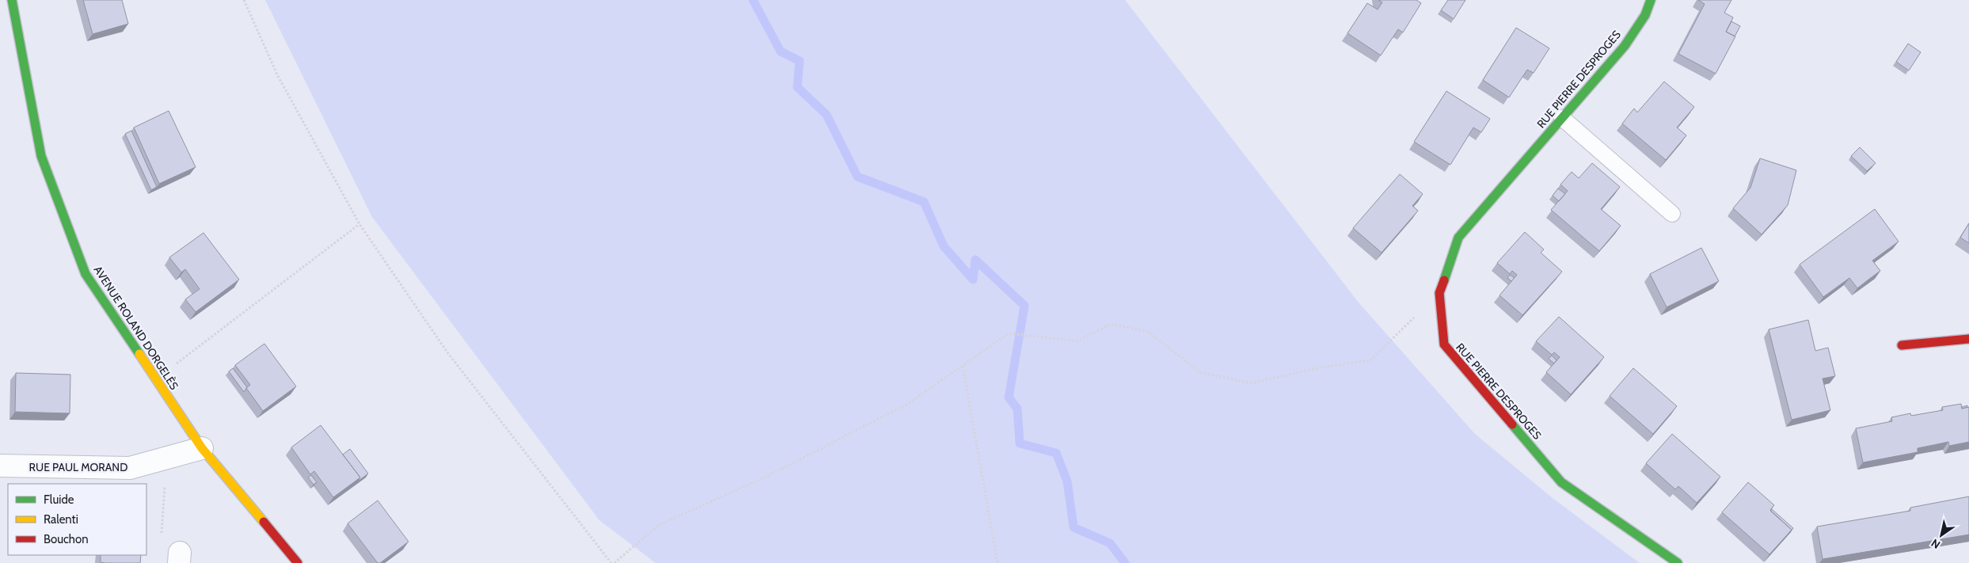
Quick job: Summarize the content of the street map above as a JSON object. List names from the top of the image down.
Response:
{
  "streets": {
    "street": ["RUE PIERRE DESPROGES", "AVENUE ROLAND DORGELÈS", "RUE PAUL MORAND"]
  },
  "crossings": [
    ["AVENUE ROLAND DORGELÈS", "RUE PAUL MORAND"]
  ],
  "legend": ["Fluide", "Ralenti", "Bouchon"],
  "north": "bottom left"
}
